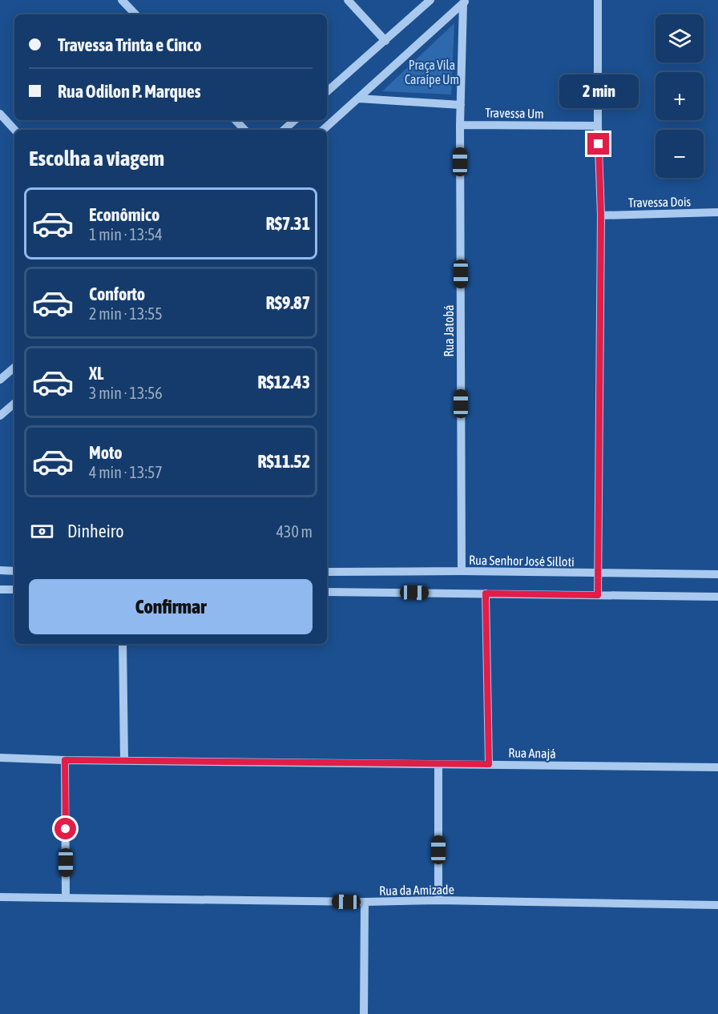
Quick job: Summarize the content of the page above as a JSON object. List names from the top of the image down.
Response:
{
  "streets": {
    "street": [
      "Travessa Um",
      "Travessa Dois",
      "Rua Jatobá",
      "Rua Senhor José Silloti",
      "Rua Anajá",
      "Rua da Amizade"
    ]
  },
  "crossings": [
    ["Travessa Um", "Rua Jatobá"],
    ["Rua Jatobá", "Rua Senhor José Silloti"]
  ],
  "parks": ["Praça Vila Caraípe Um"],
  "page": {
    "map_buttons": ["+", "−"],
    "banner": ["Travessa Trinta e Cinco", "Rua Odilon P. Marques"],
    "bubble": "2 min",
    "heading": "Escolha a viagem",
    "list": [
      {
        "name": "Econômico",
        "note": "1 min · 13:54",
        "value": "R$7.31"
      },
      {
        "name": "Conforto",
        "note": "2 min · 13:55",
        "value": "R$9.87"
      },
      {
        "name": "XL",
        "note": "3 min · 13:56",
        "value": "R$12.43"
      },
      {
        "name": "Moto",
        "note": "4 min · 13:57",
        "value": "R$11.52"
      }
    ],
    "pay": ["Dinheiro", "430 m"],
    "buttons": "Confirmar"
  }
}
